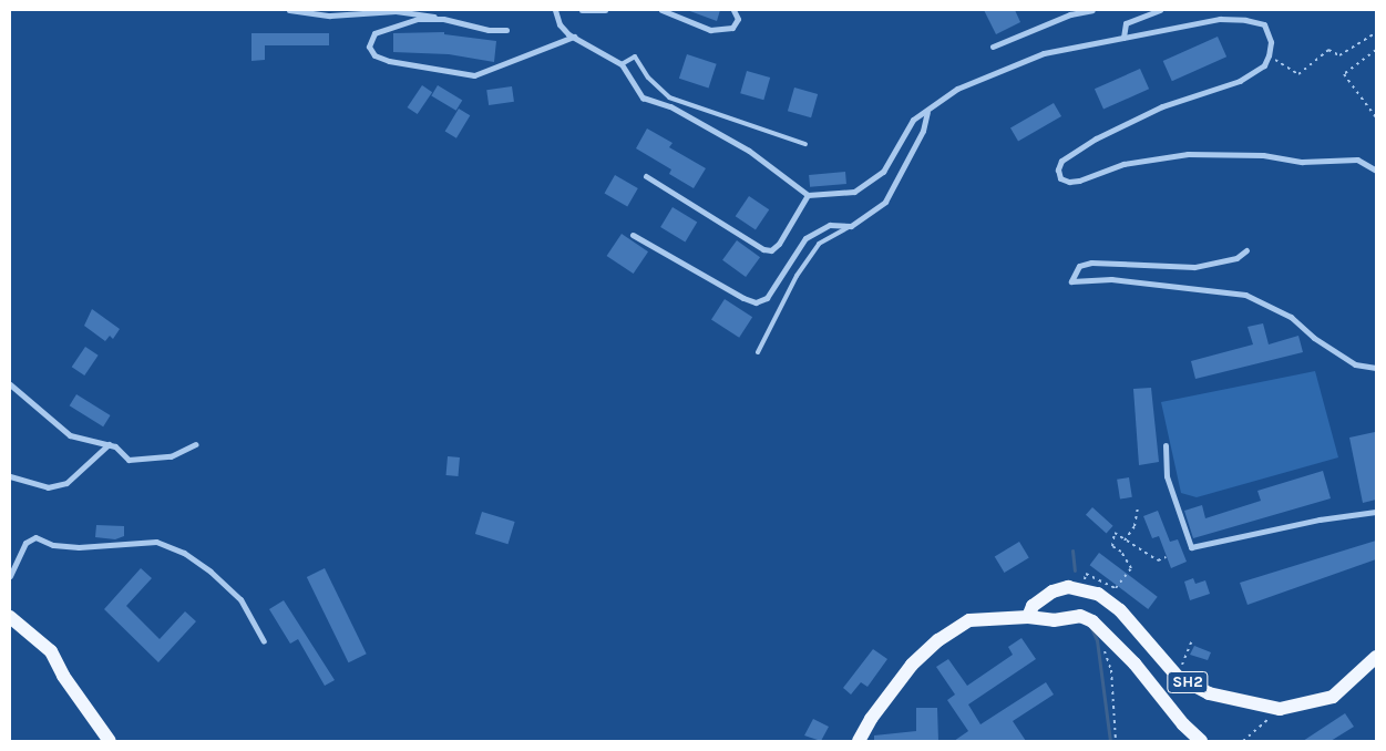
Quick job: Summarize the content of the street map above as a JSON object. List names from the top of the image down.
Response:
{
  "streets": {
    "main road": ["SH2"]
  }
}
